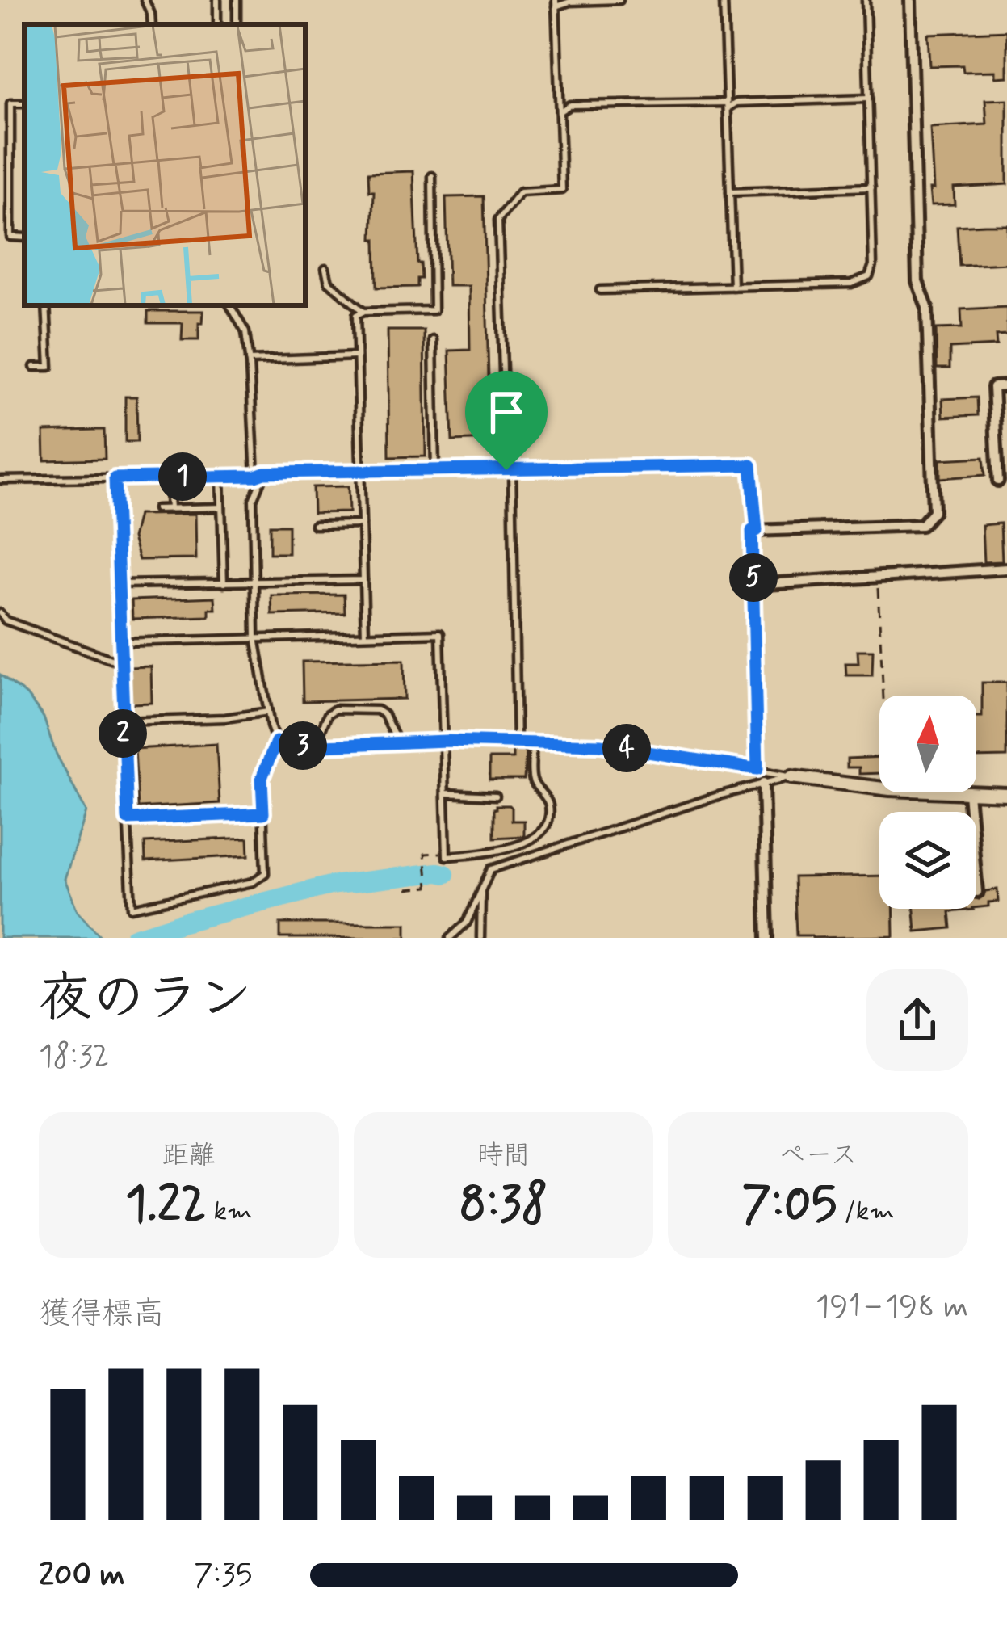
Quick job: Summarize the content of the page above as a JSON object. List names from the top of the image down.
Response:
{
  "north": "top",
  "page": {
    "pins": [
      "1",
      "5",
      "2",
      "3",
      "4"
    ],
    "heading": ["夜のラン", "18:32"],
    "stats": [
      ["距離", "1.22 km"],
      ["時間", "8:38"],
      ["ペース", "7:05 /km"]
    ],
    "chart": ["獲得標高", "191–198 m"],
    "list": [
      {
        "name": "200 m",
        "note": "7:35"
      }
    ]
  }
}
